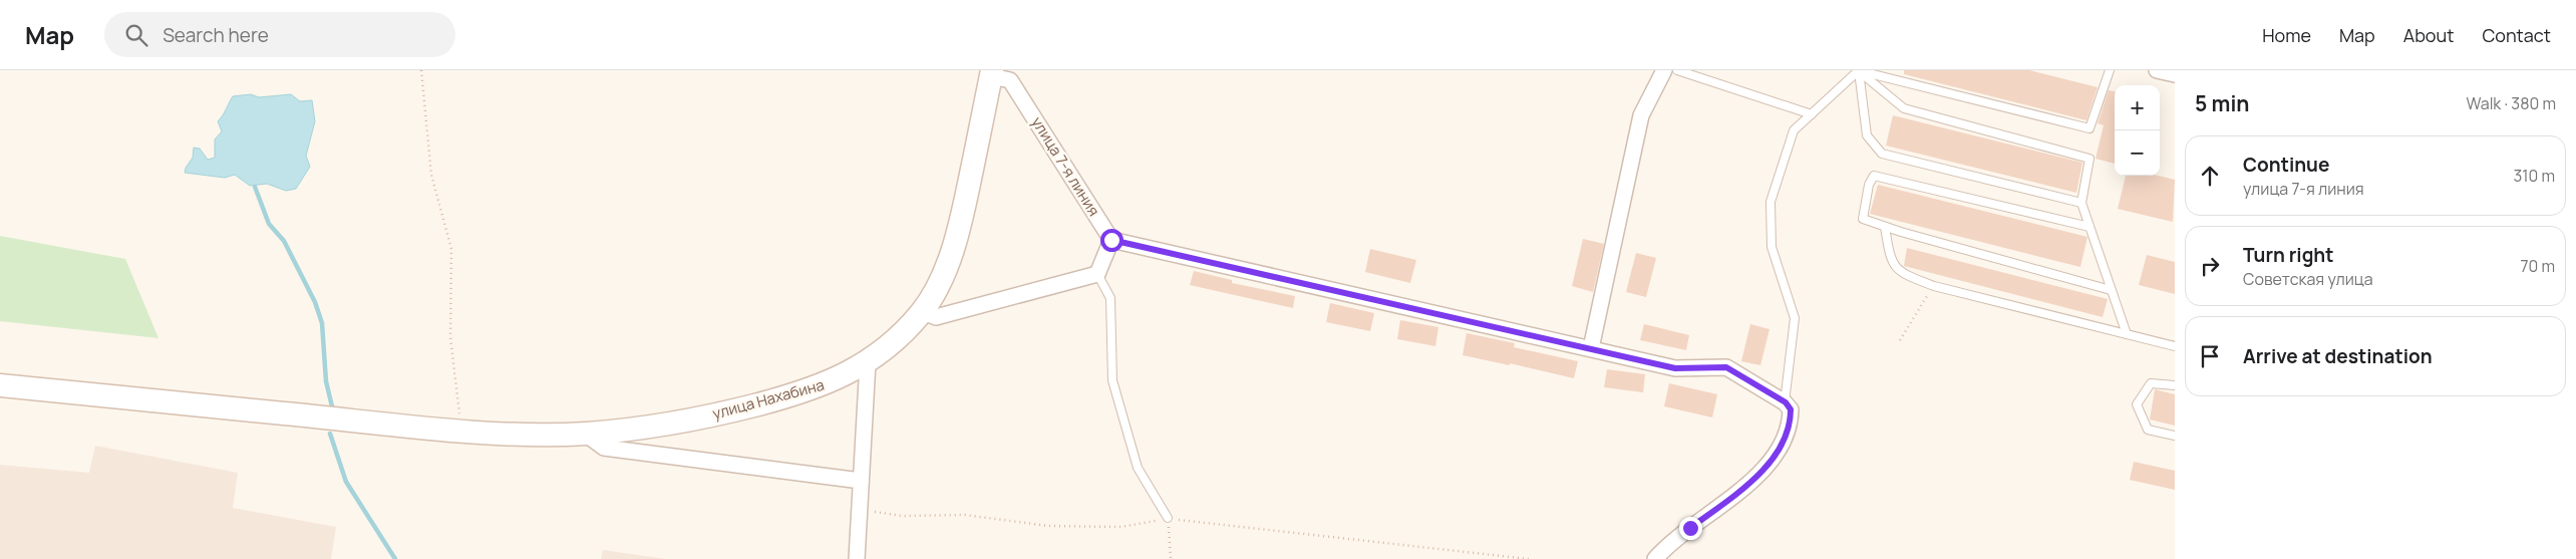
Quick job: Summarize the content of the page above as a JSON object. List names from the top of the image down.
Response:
{
  "streets": {
    "main road": ["улица Нахабина"],
    "street": ["улица 7-я линия"]
  },
  "crossings": [
    ["улица 7-я линия", "улица Нахабина"]
  ],
  "page": {
    "header": "Map",
    "search": "Search here",
    "nav": [
      "Home",
      "Map",
      "About",
      "Contact"
    ],
    "heading": ["5 min", "Walk · 380 m"],
    "map_buttons": ["+", "−"],
    "list": [
      ["Continue", "улица 7-я линия", "310 m"],
      ["Turn right", "Советская улица", "70 m"],
      "Arrive at destination"
    ]
  }
}
